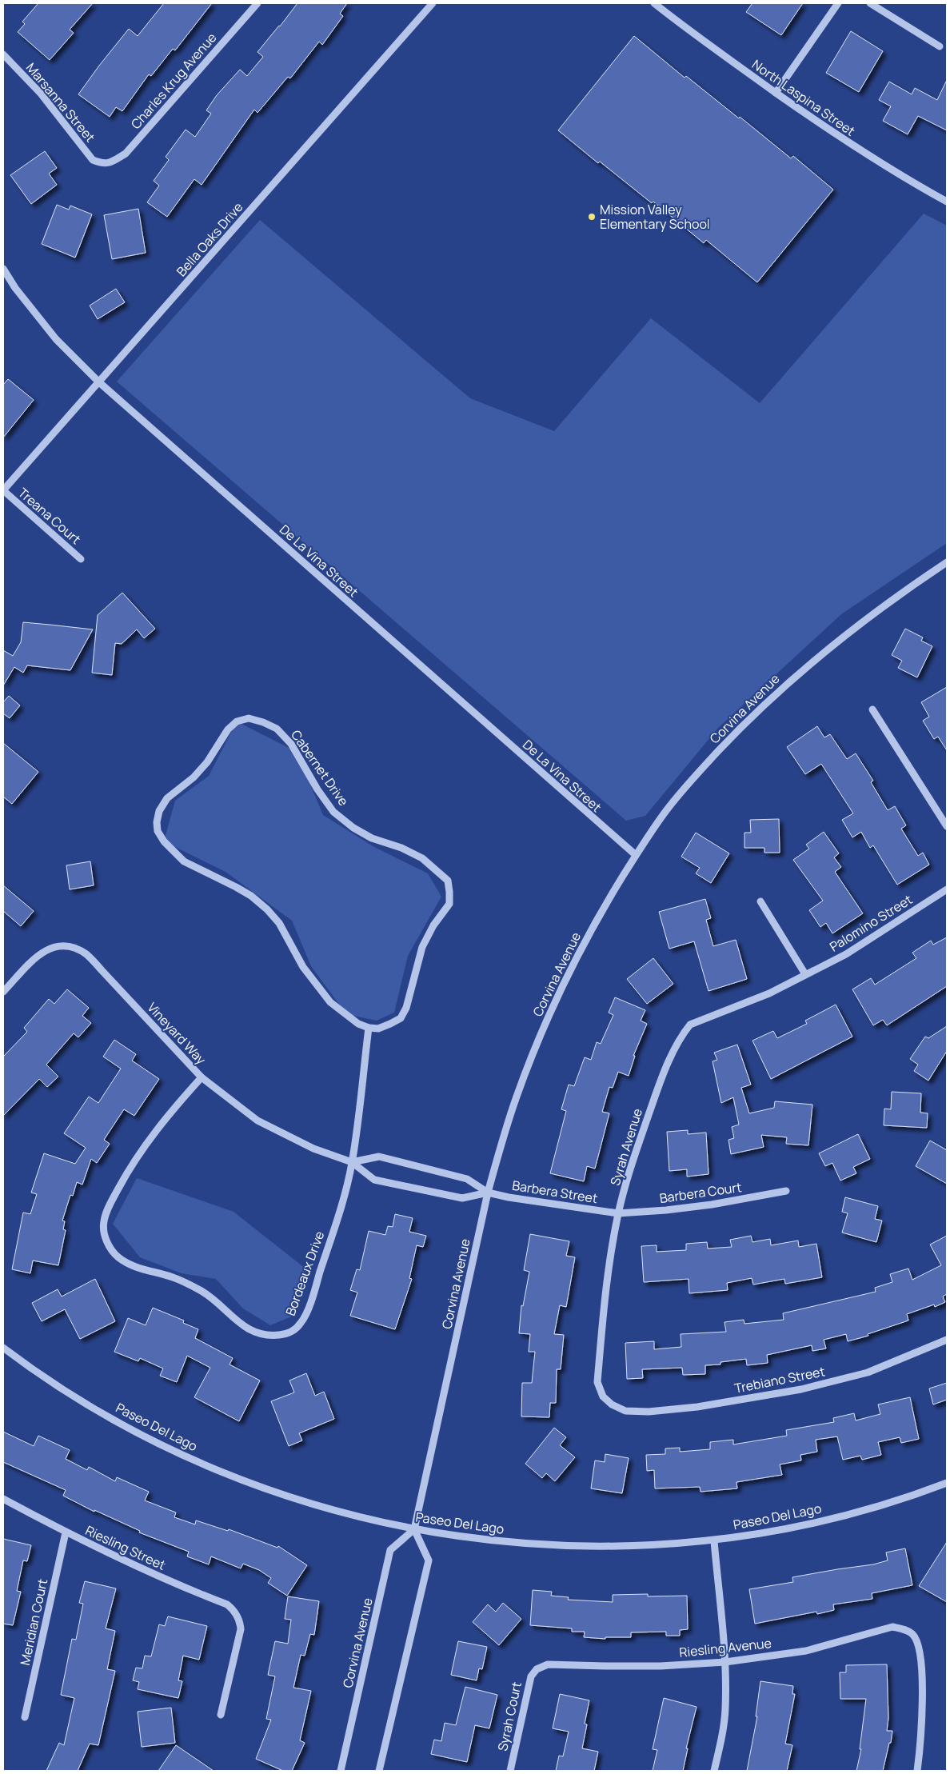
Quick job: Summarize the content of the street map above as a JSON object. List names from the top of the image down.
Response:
{
  "streets": {
    "street": [
      "Charles Krug Avenue",
      "North Laspina Street",
      "Marsanna Street",
      "Bella Oaks Drive",
      "Treana Court",
      "De La Vina Street",
      "Corvina Avenue",
      "Cabernet Drive",
      "Palomino Street",
      "Vineyard Way",
      "Syrah Avenue",
      "Barbera Street",
      "Barbera Court",
      "Bordeaux Drive",
      "Trebiano Street",
      "Paseo Del Lago",
      "Riesling Street",
      "Meridian Court",
      "Riesling Avenue",
      "Syrah Court"
    ]
  },
  "crossings": [
    ["Charles Krug Avenue", "Marsanna Street"],
    ["Bella Oaks Drive", "Treana Court"],
    ["Bella Oaks Drive", "De La Vina Street"],
    ["De La Vina Street", "Corvina Avenue"],
    ["Corvina Avenue", "Vineyard Way"],
    ["Corvina Avenue", "Barbera Street"],
    ["Corvina Avenue", "Paseo Del Lago"],
    ["Cabernet Drive", "Bordeaux Drive"],
    ["Palomino Street", "Syrah Avenue"],
    ["Vineyard Way", "Barbera Street"],
    ["Vineyard Way", "Bordeaux Drive"],
    ["Syrah Avenue", "Barbera Street"],
    ["Syrah Avenue", "Barbera Court"],
    ["Syrah Avenue", "Trebiano Street"],
    ["Barbera Street", "Barbera Court"],
    ["Riesling Street", "Meridian Court"],
    ["Riesling Avenue", "Syrah Court"]
  ],
  "places": ["Mission Valley Elementary School"]
}
